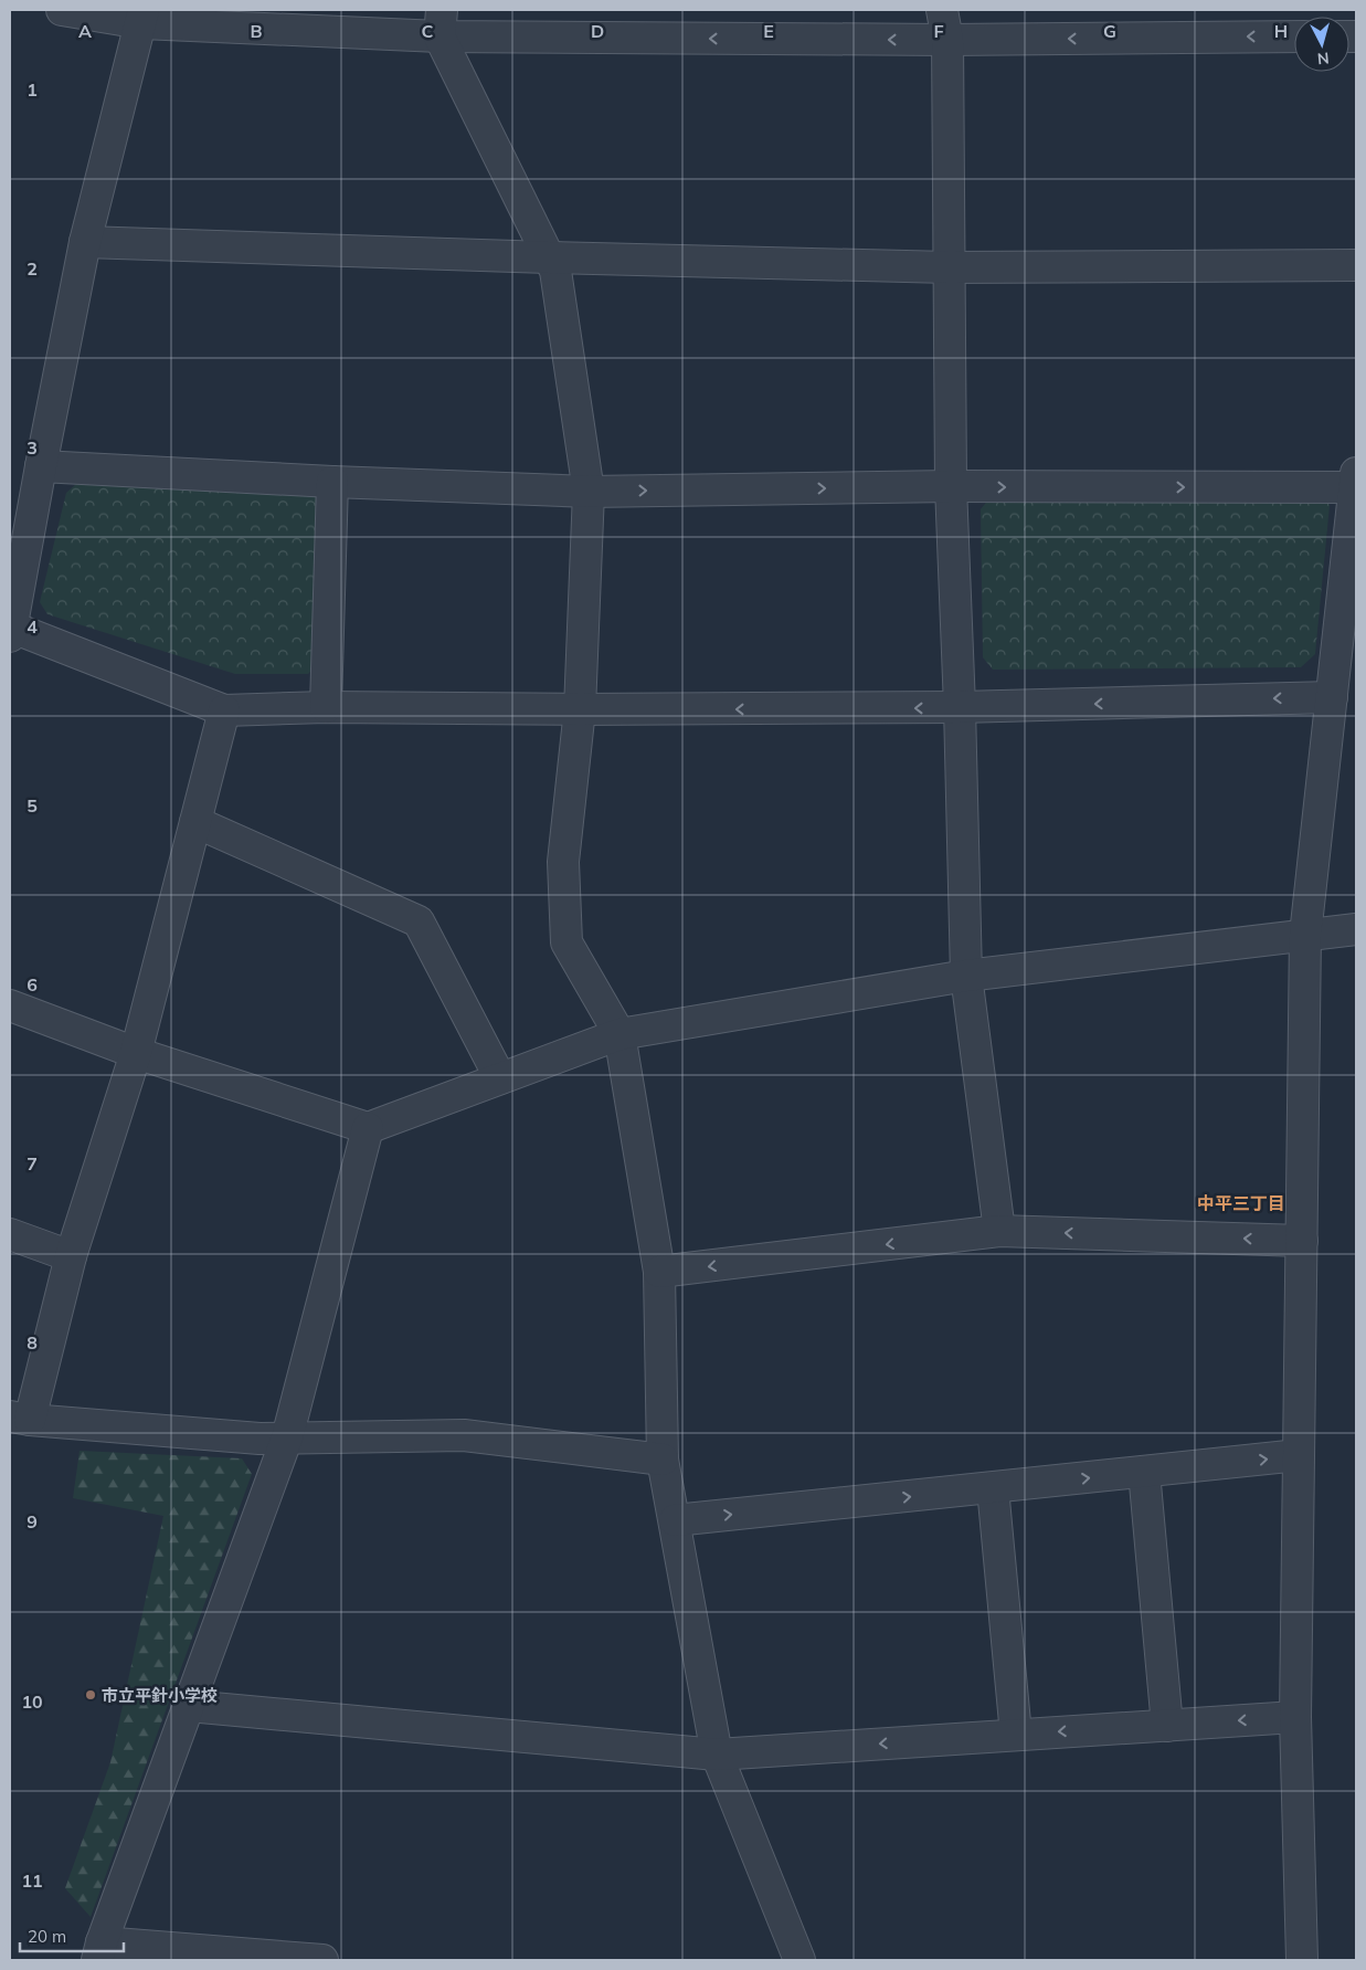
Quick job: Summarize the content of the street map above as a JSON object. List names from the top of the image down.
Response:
{
  "districts": ["中平三丁目"],
  "places": ["市立平針小学校"],
  "scale_bar": "20 m",
  "north": "bottom",
  "grid": {
    "columns": [
      "A",
      "B",
      "C",
      "D",
      "E",
      "F",
      "G",
      "H"
    ],
    "rows": [
      "1",
      "2",
      "3",
      "4",
      "5",
      "6",
      "7",
      "8",
      "9",
      "10",
      "11"
    ]
  }
}
